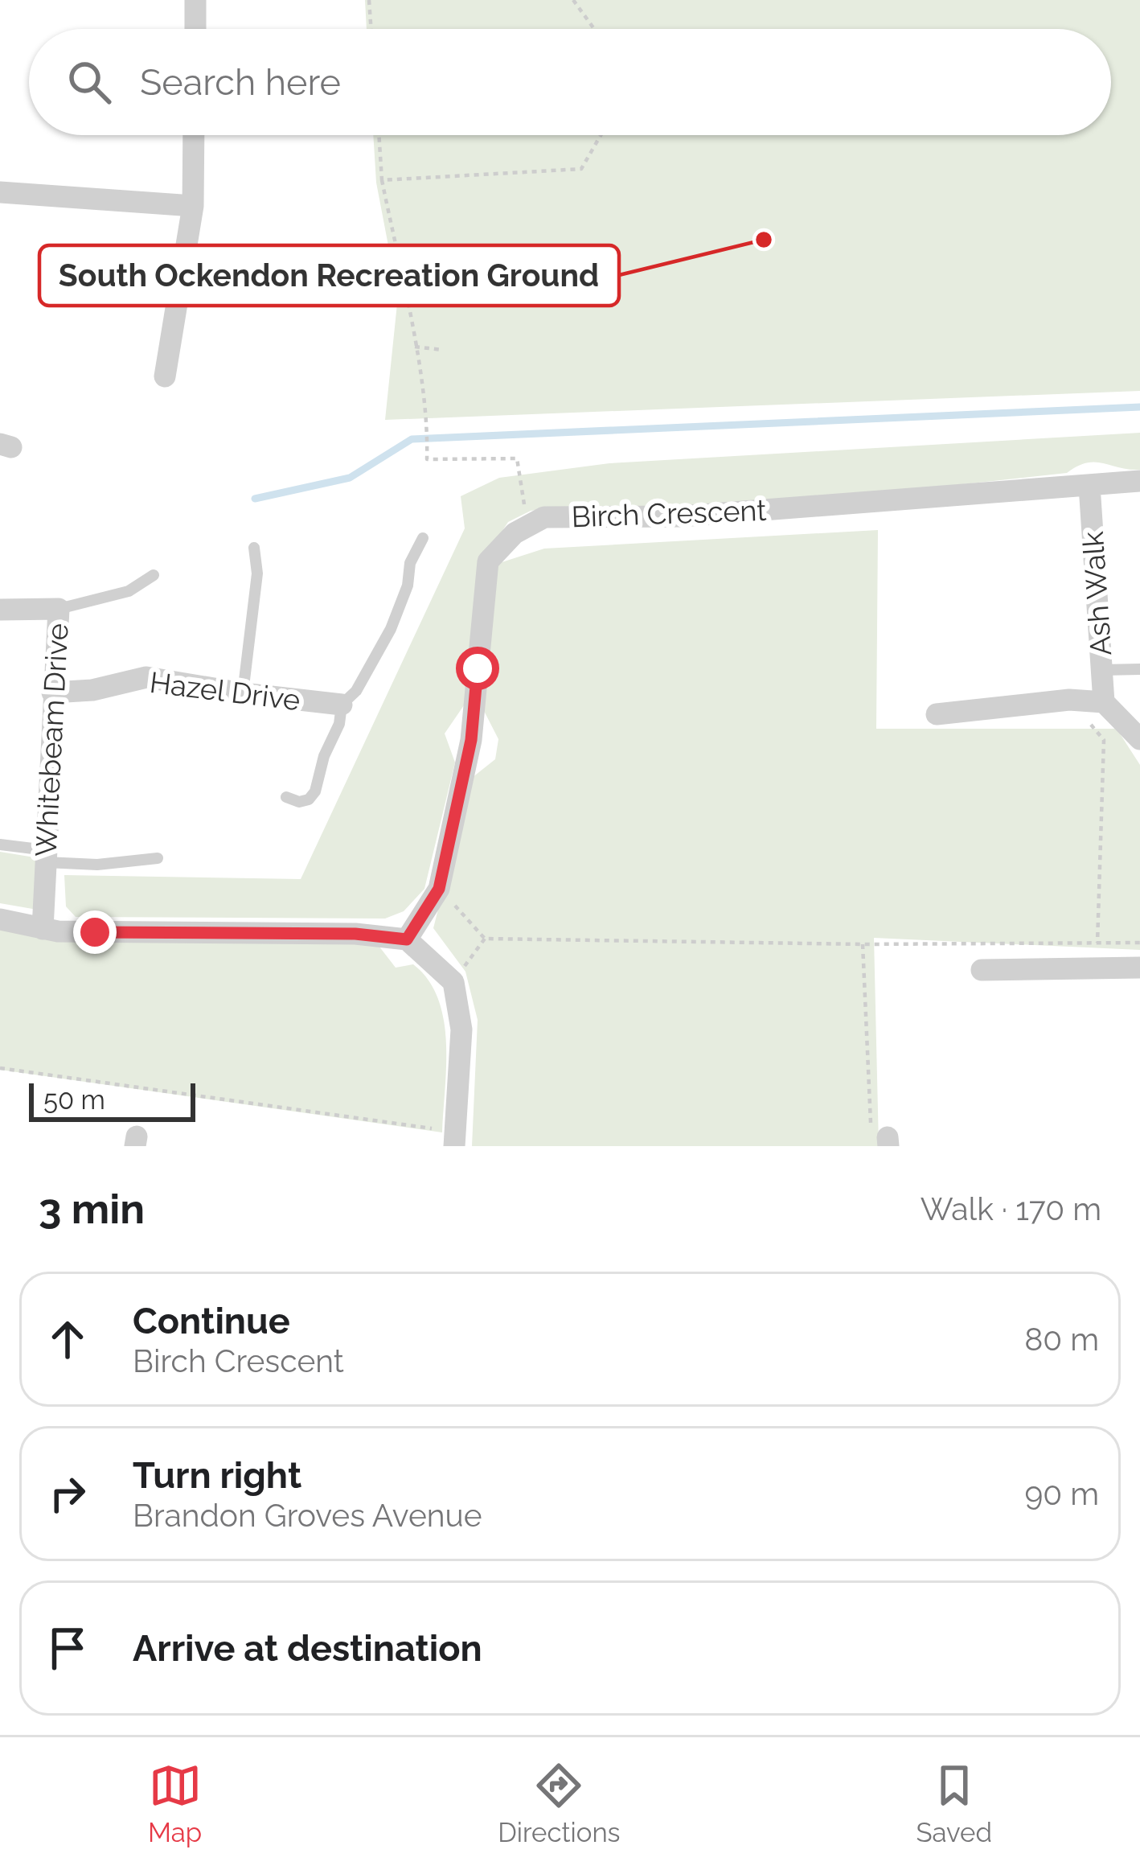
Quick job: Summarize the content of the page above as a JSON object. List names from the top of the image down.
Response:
{
  "streets": {
    "street": [
      "Birch Crescent",
      "Ash Walk",
      "Hazel Drive",
      "Whitebeam Drive"
    ]
  },
  "crossings": [
    ["Birch Crescent", "Ash Walk"],
    ["Hazel Drive", "Whitebeam Drive"]
  ],
  "places": ["South Ockendon Recreation Ground"],
  "scale_bar": "50 m",
  "page": {
    "search": "Search here",
    "scale": "50 m",
    "heading": ["3 min", "Walk · 170 m"],
    "list": [
      ["Continue", "Birch Crescent", "80 m"],
      ["Turn right", "Brandon Groves Avenue", "90 m"],
      "Arrive at destination"
    ],
    "nav": ["Map", "Directions", "Saved"]
  }
}
